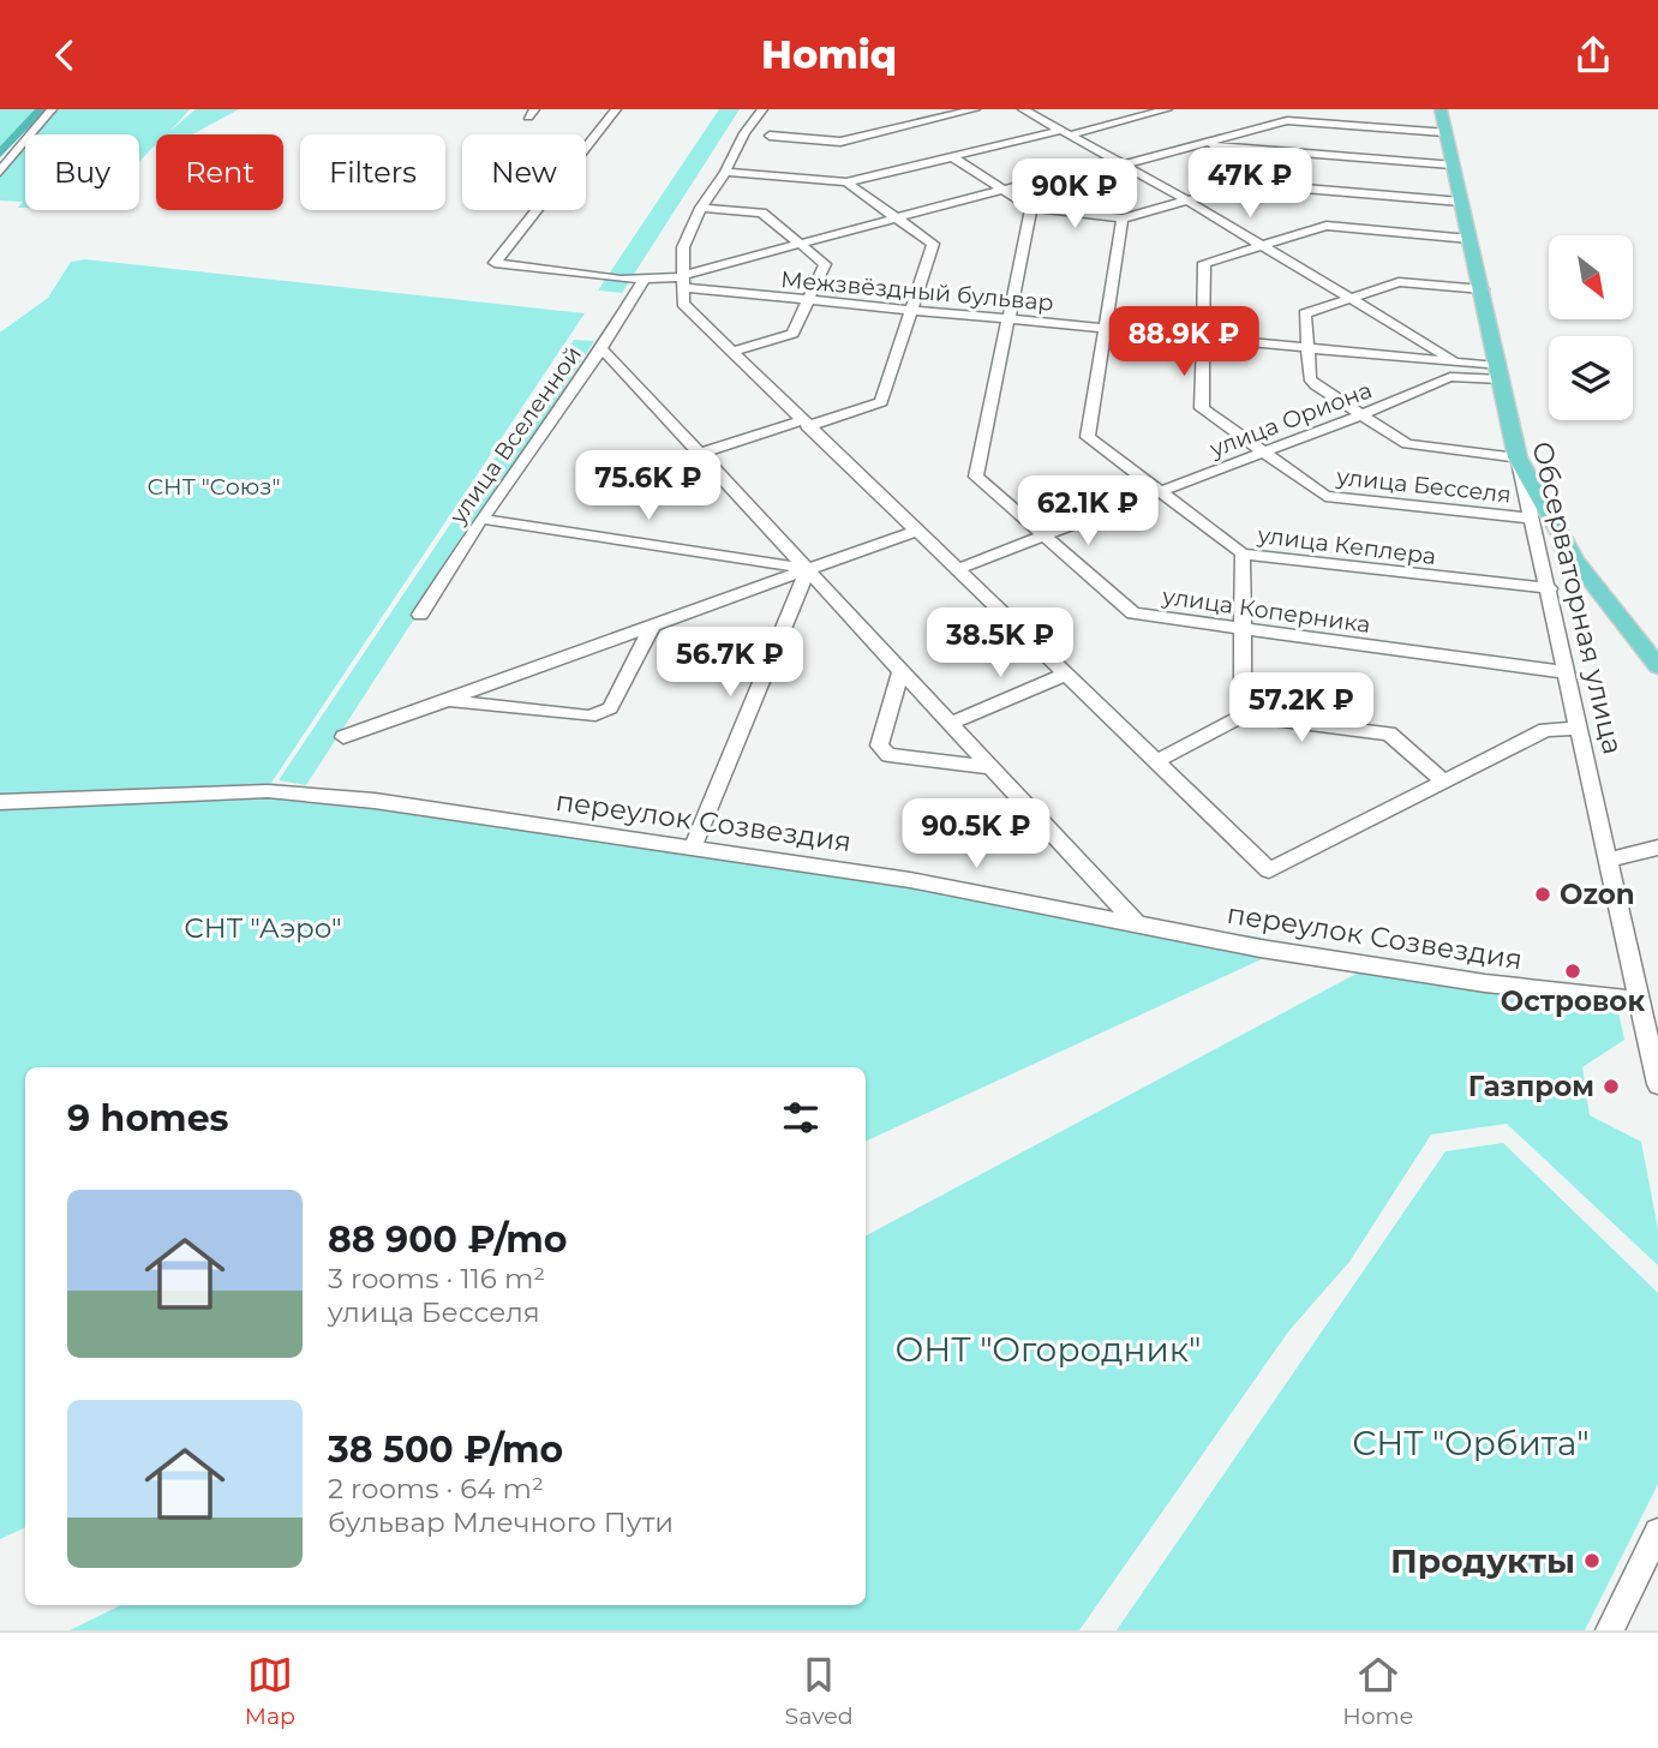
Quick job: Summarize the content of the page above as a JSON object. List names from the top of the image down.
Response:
{
  "streets": {
    "main road": ["Обсерваторная улица"],
    "street": [
      "Межзвёздный бульвар",
      "улица Ориона",
      "улица Вселенной",
      "улица Бесселя",
      "улица Кеплера",
      "улица Коперника",
      "переулок Созвездия"
    ]
  },
  "crossings": [
    ["Межзвёздный бульвар", "улица Ориона"],
    ["Межзвёздный бульвар", "улица Бесселя"],
    ["Межзвёздный бульвар", "улица Кеплера"],
    ["Межзвёздный бульвар", "Обсерваторная улица"],
    ["Межзвёздный бульвар", "улица Коперника"],
    ["улица Ориона", "улица Бесселя"],
    ["улица Ориона", "улица Кеплера"],
    ["улица Ориона", "Обсерваторная улица"],
    ["улица Ориона", "улица Коперника"],
    ["улица Бесселя", "Обсерваторная улица"],
    ["улица Кеплера", "Обсерваторная улица"],
    ["Обсерваторная улица", "улица Коперника"],
    ["Обсерваторная улица", "переулок Созвездия"]
  ],
  "parks": [
    "СНТ \"Союз\"",
    "СНТ \"Аэро\"",
    "ОНТ \"Огородник\"",
    "СНТ \"Орбита\""
  ],
  "places": [
    "Ozon",
    "Островок",
    "Газпром",
    "Продукты"
  ],
  "north": "bottom right",
  "page": {
    "header": "Homiq",
    "chip": [
      "Buy",
      "Rent",
      "Filters",
      "New"
    ],
    "price": [
      "47K ₽",
      "90K ₽",
      "88.9K ₽",
      "75.6K ₽",
      "62.1K ₽",
      "38.5K ₽",
      "56.7K ₽",
      "57.2K ₽",
      "90.5K ₽"
    ],
    "heading": "9 homes",
    "list": [
      {
        "name": "88 900 ₽/mo",
        "note": "3 rooms · 116 m² · улица Бесселя"
      },
      {
        "name": "38 500 ₽/mo",
        "note": "2 rooms · 64 m² · бульвар Млечного Пути"
      }
    ],
    "tabs": ["Map", "Saved", "Home"]
  }
}
